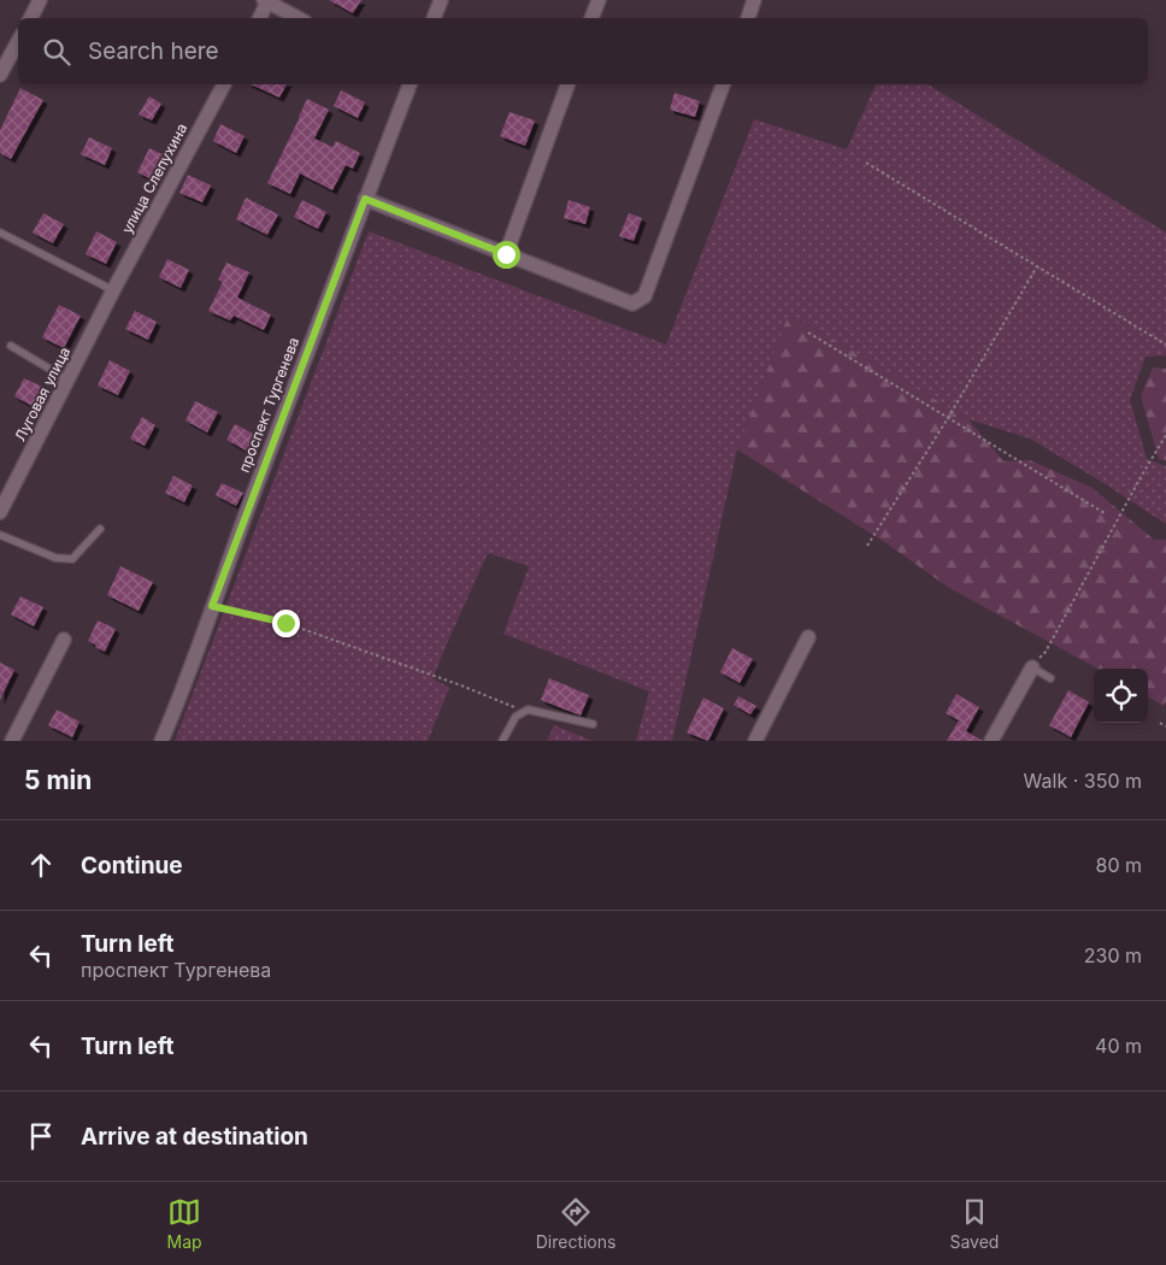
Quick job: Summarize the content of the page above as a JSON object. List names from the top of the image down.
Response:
{
  "streets": {
    "street": ["улица Слепухина", "Луговая улица", "проспект Тургенева"]
  },
  "crossings": [
    ["улица Слепухина", "Луговая улица"]
  ],
  "page": {
    "search": "Search here",
    "heading": ["5 min", "Walk · 350 m"],
    "list": [
      ["Continue", "80 m"],
      ["Turn left", "проспект Тургенева", "230 m"],
      ["Turn left", "40 m"],
      "Arrive at destination"
    ],
    "nav": ["Map", "Directions", "Saved"]
  }
}
